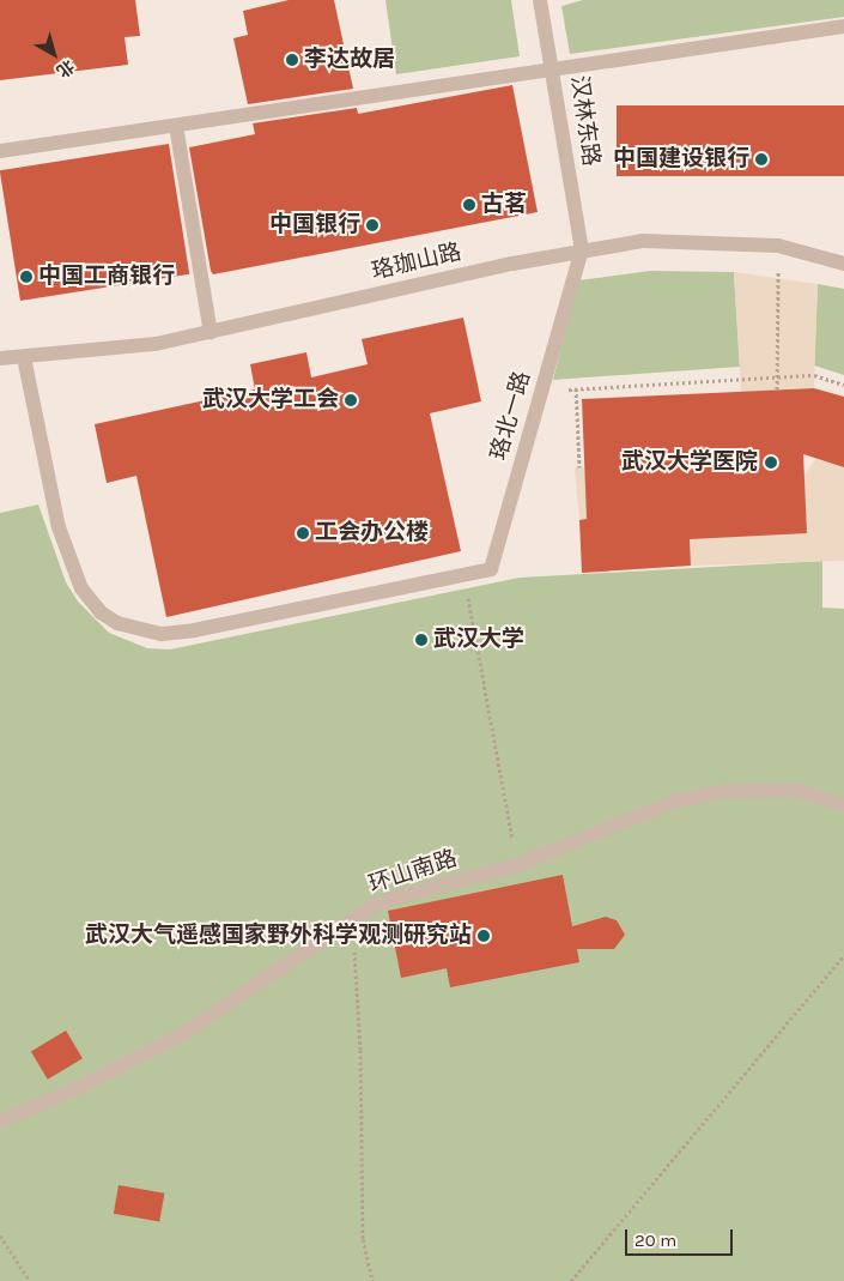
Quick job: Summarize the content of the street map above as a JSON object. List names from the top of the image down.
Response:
{
  "streets": {
    "street": [
      "汉林东路",
      "珞珈山路",
      "珞北一路",
      "环山南路"
    ]
  },
  "crossings": [
    ["汉林东路", "珞珈山路"],
    ["汉林东路", "珞北一路"],
    ["珞珈山路", "珞北一路"]
  ],
  "places": [
    "李达故居",
    "中国建设银行",
    "古茗",
    "中国银行",
    "中国工商银行",
    "武汉大学工会",
    "武汉大学医院",
    "工会办公楼",
    "武汉大学",
    "武汉大气遥感国家野外科学观测研究站"
  ],
  "scale_bar": "20 m",
  "north": "bottom right"
}
